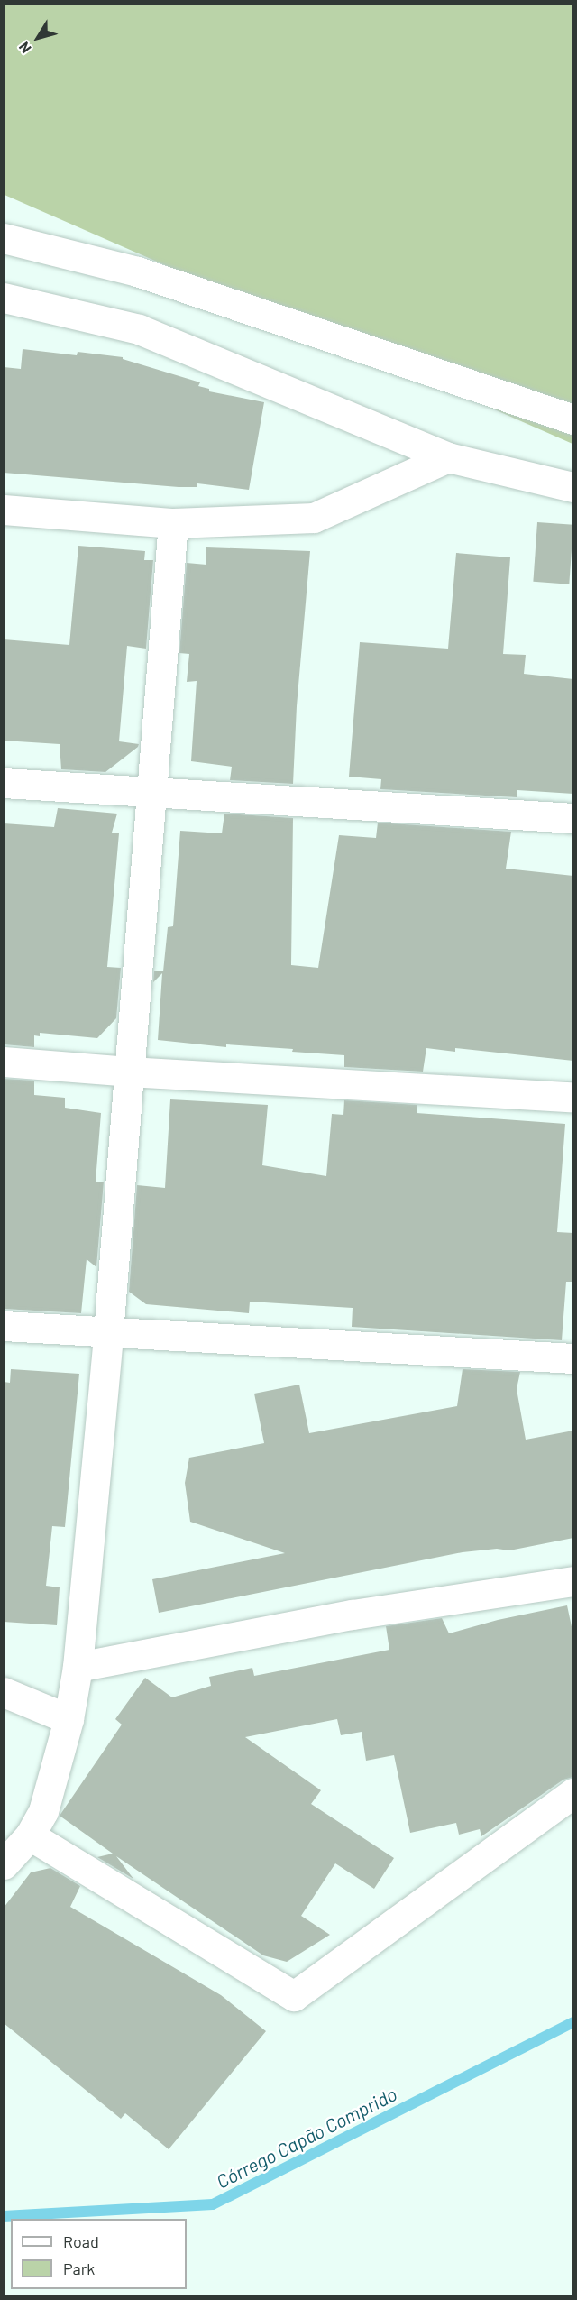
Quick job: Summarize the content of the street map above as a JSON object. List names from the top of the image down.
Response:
{
  "water": ["Córrego Capão Comprido"],
  "legend": ["Road", "Park"],
  "north": "bottom left"
}
